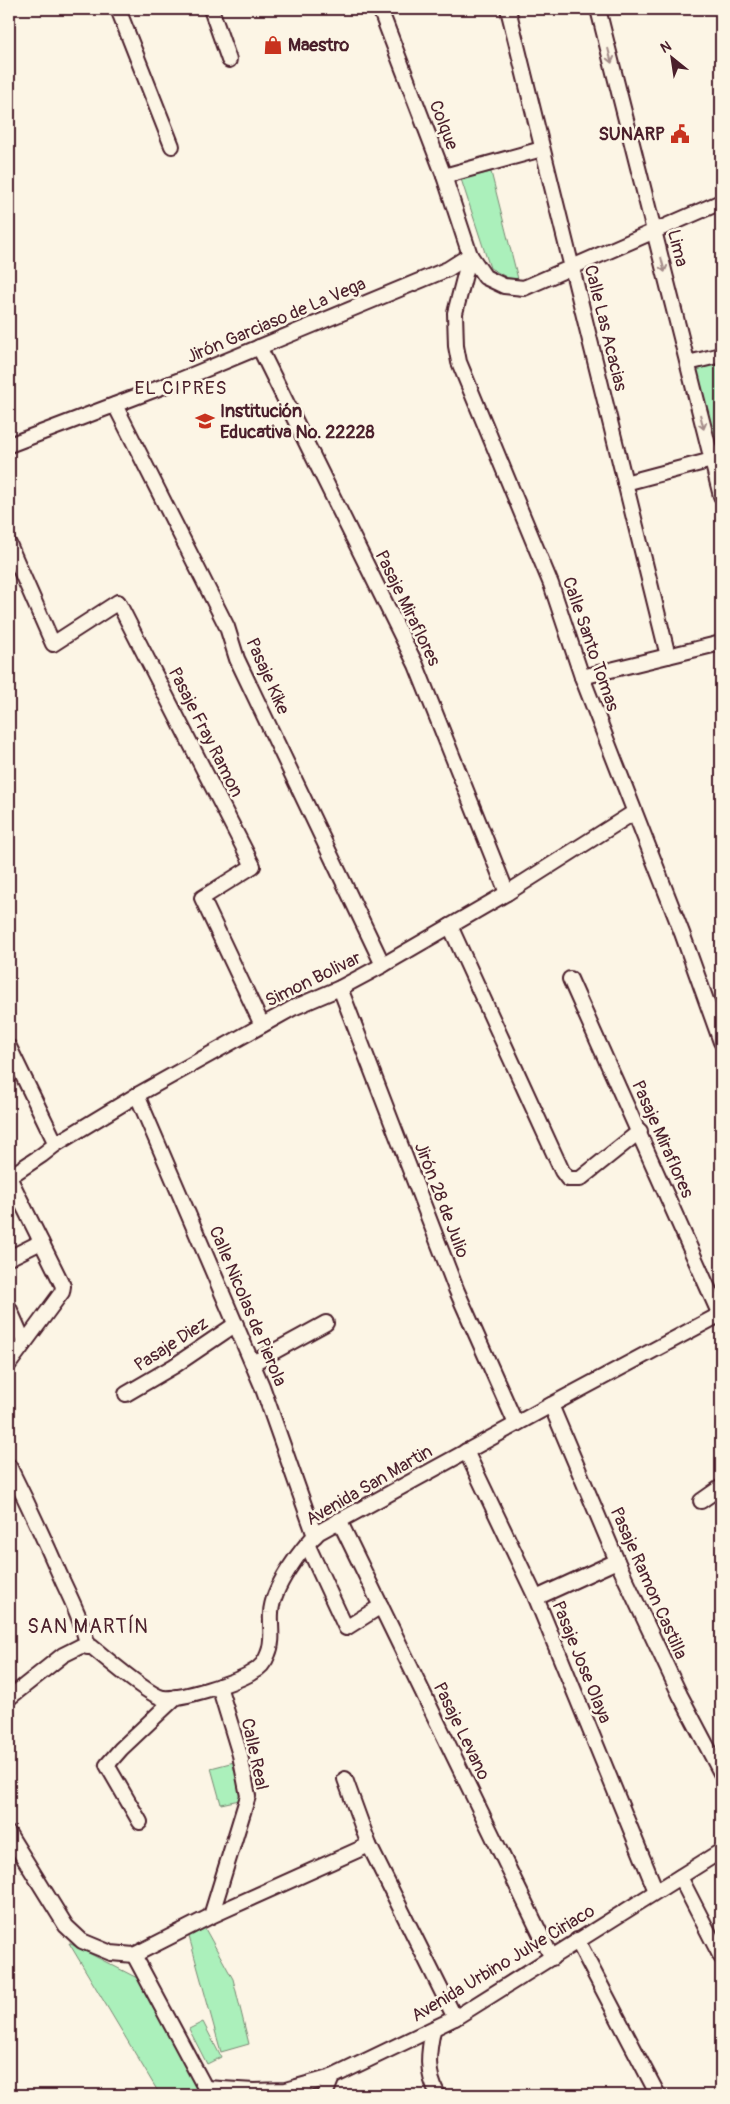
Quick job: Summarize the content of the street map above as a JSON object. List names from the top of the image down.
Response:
{
  "streets": {
    "street": [
      "Colque",
      "Lima",
      "Jirón Garciaso de La Vega",
      "Calle Las Acacias",
      "Pasaje Miraflores",
      "Calle Santo Tomas",
      "Pasaje Kike",
      "Pasaje Fray Ramon",
      "Simon Bolivar",
      "Jirón 28 de Julio",
      "Calle Nicolas de Pierola",
      "Pasaje Diez",
      "Avenida San Martin",
      "Pasaje Ramon Castilla",
      "Pasaje Jose Olaya",
      "Pasaje Levano",
      "Calle Real",
      "Avenida Urbino Julve Ciriaco"
    ]
  },
  "crossings": [
    ["Colque", "Jirón Garciaso de La Vega"],
    ["Colque", "Calle Santo Tomas"],
    ["Jirón Garciaso de La Vega", "Pasaje Miraflores"],
    ["Jirón Garciaso de La Vega", "Calle Santo Tomas"],
    ["Jirón Garciaso de La Vega", "Pasaje Kike"],
    ["Pasaje Miraflores", "Simon Bolivar"],
    ["Pasaje Miraflores", "Avenida San Martin"],
    ["Calle Santo Tomas", "Simon Bolivar"],
    ["Pasaje Kike", "Simon Bolivar"],
    ["Pasaje Fray Ramon", "Simon Bolivar"],
    ["Simon Bolivar", "Jirón 28 de Julio"],
    ["Simon Bolivar", "Calle Nicolas de Pierola"],
    ["Jirón 28 de Julio", "Avenida San Martin"],
    ["Calle Nicolas de Pierola", "Pasaje Diez"],
    ["Calle Nicolas de Pierola", "Avenida San Martin"],
    ["Calle Nicolas de Pierola", "Pasaje Levano"],
    ["Avenida San Martin", "Pasaje Ramon Castilla"],
    ["Avenida San Martin", "Pasaje Jose Olaya"],
    ["Avenida San Martin", "Pasaje Levano"],
    ["Avenida San Martin", "Calle Real"],
    ["Pasaje Jose Olaya", "Avenida Urbino Julve Ciriaco"],
    ["Pasaje Levano", "Avenida Urbino Julve Ciriaco"]
  ],
  "one_way": ["Lima"],
  "districts": ["EL CIPRES", "SAN MARTÍN"],
  "places": {
    "shop": ["Maestro"],
    "public building": ["SUNARP"],
    "school or university": ["Institución Educativa No. 22228"]
  },
  "north": "top left"
}
